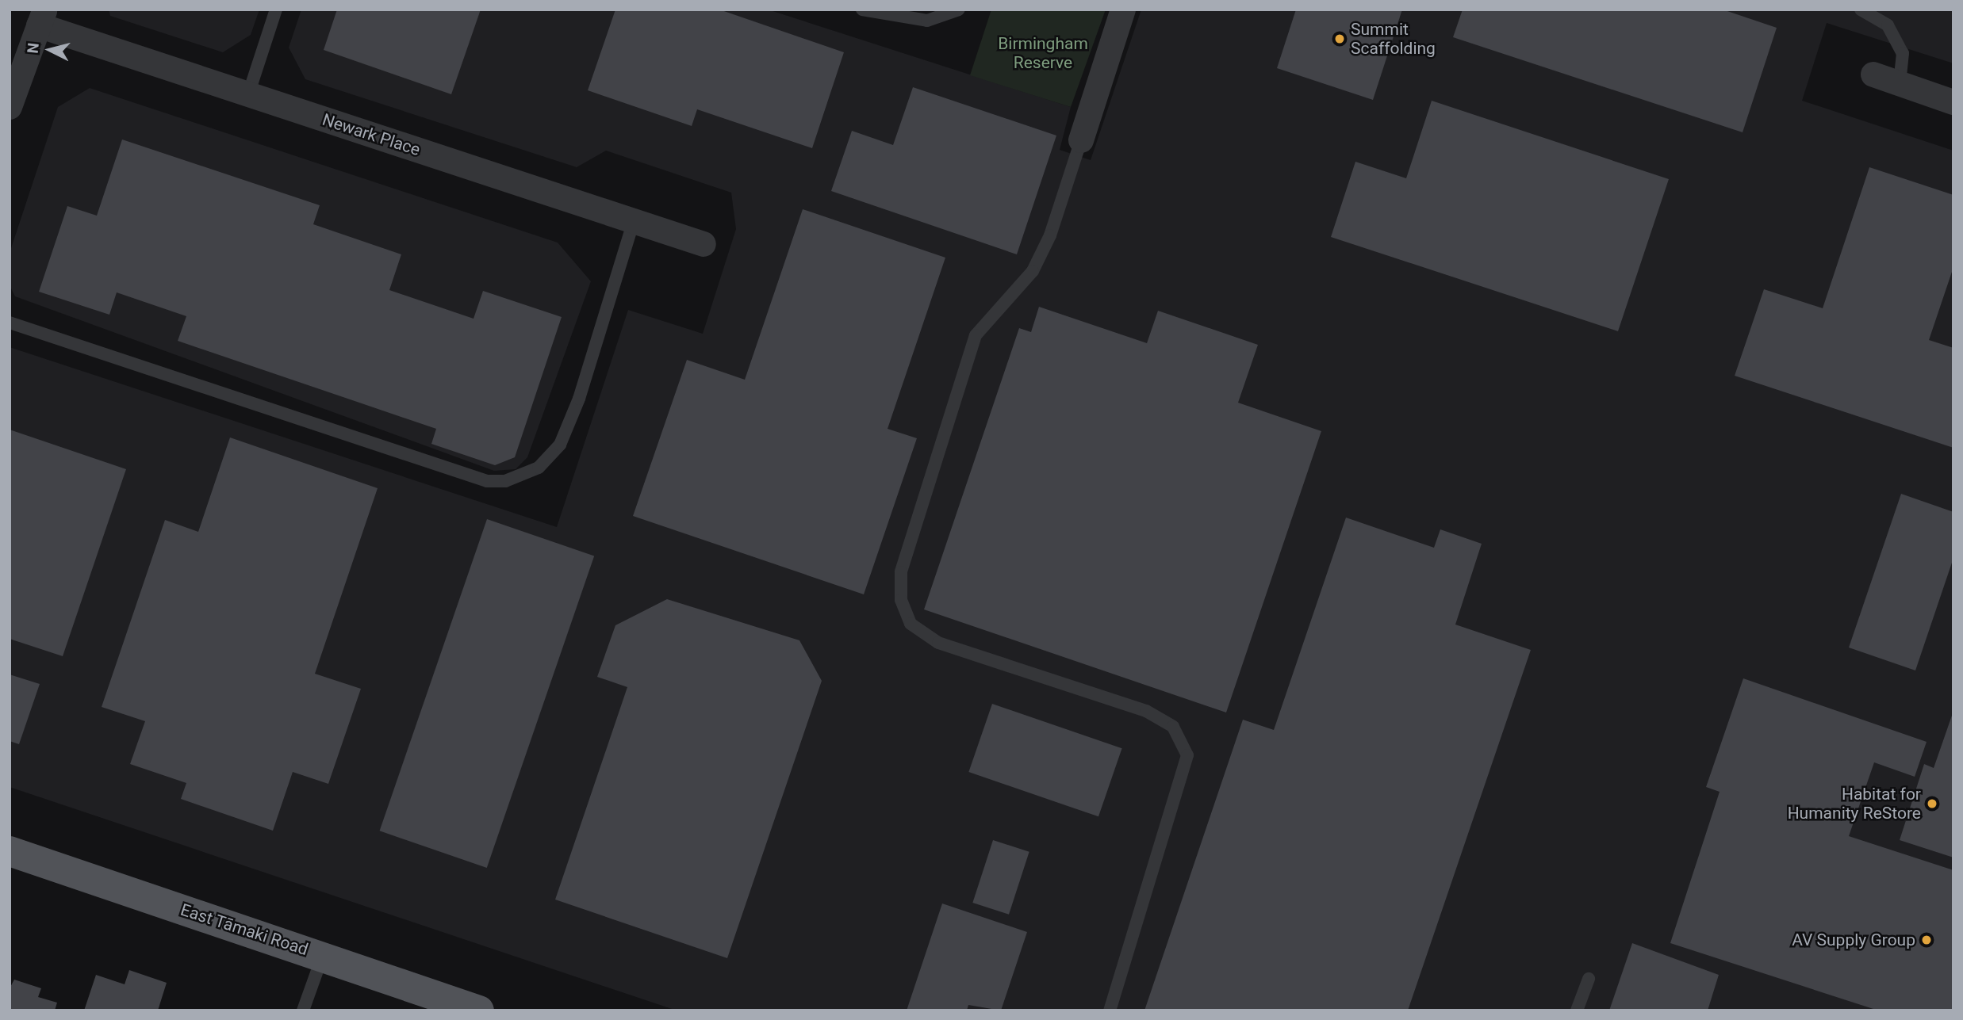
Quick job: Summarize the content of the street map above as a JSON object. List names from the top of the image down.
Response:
{
  "streets": {
    "main road": ["East Tāmaki Road"],
    "street": ["Newark Place"]
  },
  "parks": ["Birmingham Reserve"],
  "places": ["Summit Scaffolding", "Habitat for Humanity ReStore", "AV Supply Group"],
  "north": "left"
}
